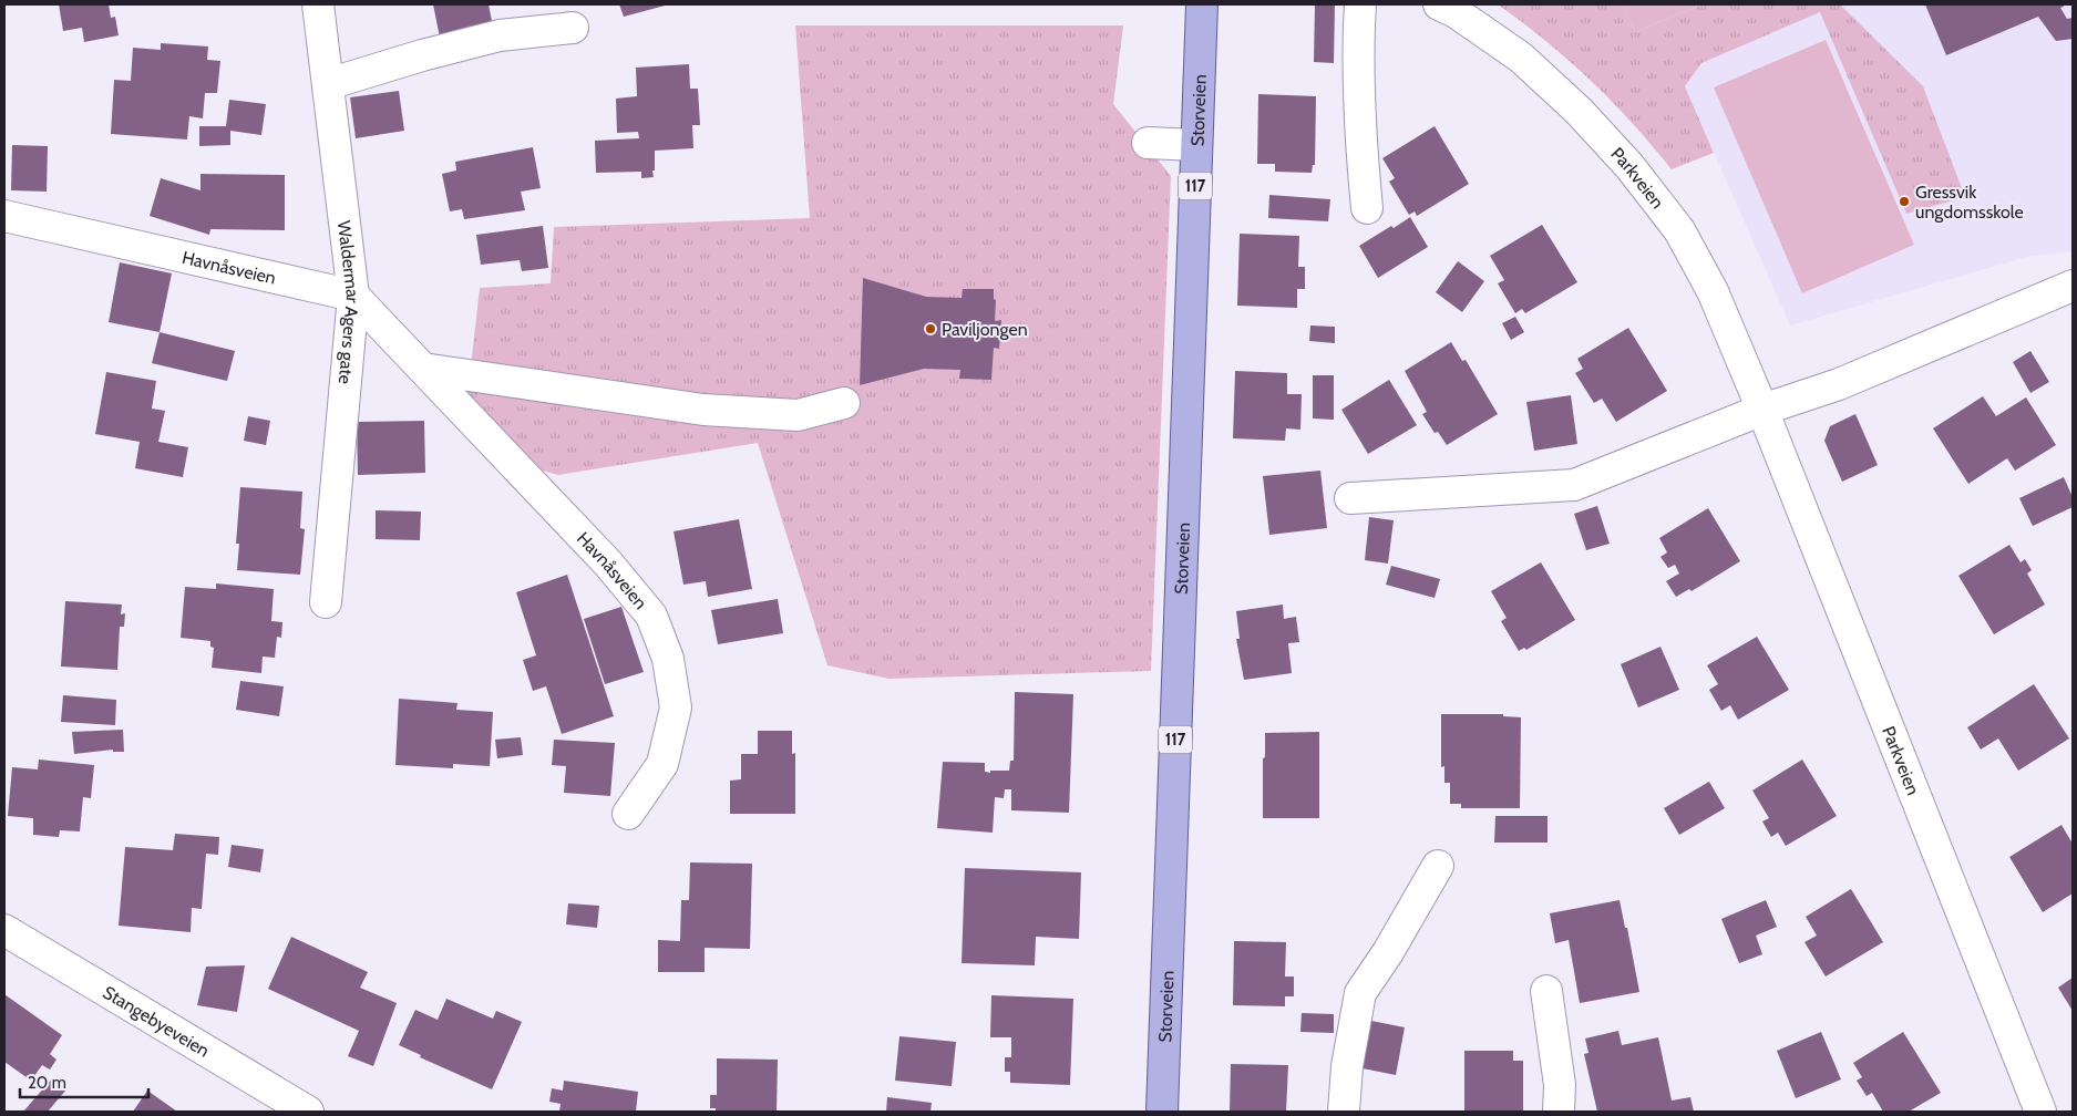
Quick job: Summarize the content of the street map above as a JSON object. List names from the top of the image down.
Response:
{
  "streets": {
    "main road": ["Storveien", "117"],
    "street": [
      "Parkveien",
      "Havnåsveien",
      "Waldermar Agers gate",
      "Stangebyeveien"
    ]
  },
  "crossings": [
    ["Havnåsveien", "Waldermar Agers gate"]
  ],
  "places": ["Gressvik ungdomsskole", "Paviljongen"],
  "scale_bar": "20 m"
}
